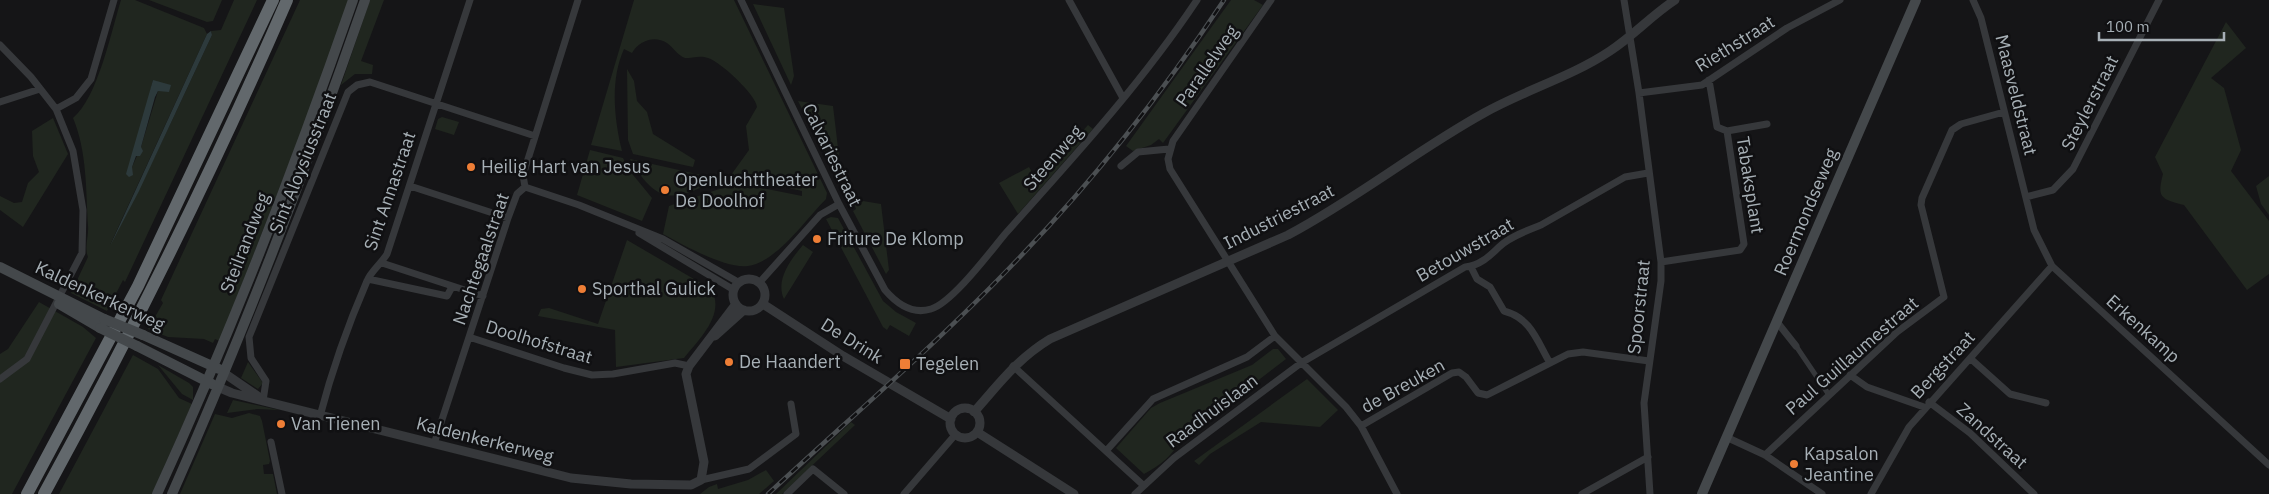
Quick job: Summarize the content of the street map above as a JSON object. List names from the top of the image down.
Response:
{
  "streets": {
    "main road": ["Roermondseweg", "Steilrandweg", "Kaldenkerkerweg"],
    "street": [
      "Riethstraat",
      "Parallelweg",
      "Maasveldstraat",
      "Steylerstraat",
      "Calvariestraat",
      "Steenweg",
      "Sint Aloysiusstraat",
      "Tabaksplant",
      "Sint Annastraat",
      "Industriestraat",
      "Betouwstraat",
      "Nachtegaalstraat",
      "Spoorstraat",
      "Erkenkamp",
      "De Drink",
      "Doolhofstraat",
      "Paul Guillaumestraat",
      "Bergstraat",
      "de Breuken",
      "Raadhuislaan",
      "Zandstraat"
    ]
  },
  "crossings": [
    ["Riethstraat", "Tabaksplant"],
    ["Riethstraat", "Spoorstraat"],
    ["Maasveldstraat", "Steylerstraat"],
    ["Maasveldstraat", "Erkenkamp"],
    ["Maasveldstraat", "Paul Guillaumestraat"],
    ["Steylerstraat", "Erkenkamp"],
    ["Calvariestraat", "Steenweg"],
    ["Sint Aloysiusstraat", "Sint Annastraat"],
    ["Sint Aloysiusstraat", "Nachtegaalstraat"],
    ["Sint Aloysiusstraat", "Kaldenkerkerweg"],
    ["Tabaksplant", "Spoorstraat"],
    ["Sint Annastraat", "Kaldenkerkerweg"],
    ["Industriestraat", "Spoorstraat"],
    ["Industriestraat", "De Drink"],
    ["Steilrandweg", "Kaldenkerkerweg"],
    ["Betouwstraat", "Spoorstraat"],
    ["Betouwstraat", "Raadhuislaan"],
    ["Nachtegaalstraat", "Kaldenkerkerweg"],
    ["Nachtegaalstraat", "Doolhofstraat"],
    ["Spoorstraat", "de Breuken"],
    ["Erkenkamp", "Bergstraat"],
    ["Paul Guillaumestraat", "Zandstraat"],
    ["Bergstraat", "Zandstraat"]
  ],
  "places": {
    "other": [
      "Heilig Hart van Jesus",
      "Openluchttheater De Doolhof",
      "Friture De Klomp",
      "Sporthal Gulick",
      "De Haandert",
      "Van Tienen",
      "Kapsalon Jeantine"
    ],
    "transit": ["Tegelen"]
  },
  "scale_bar": "100 m"
}
